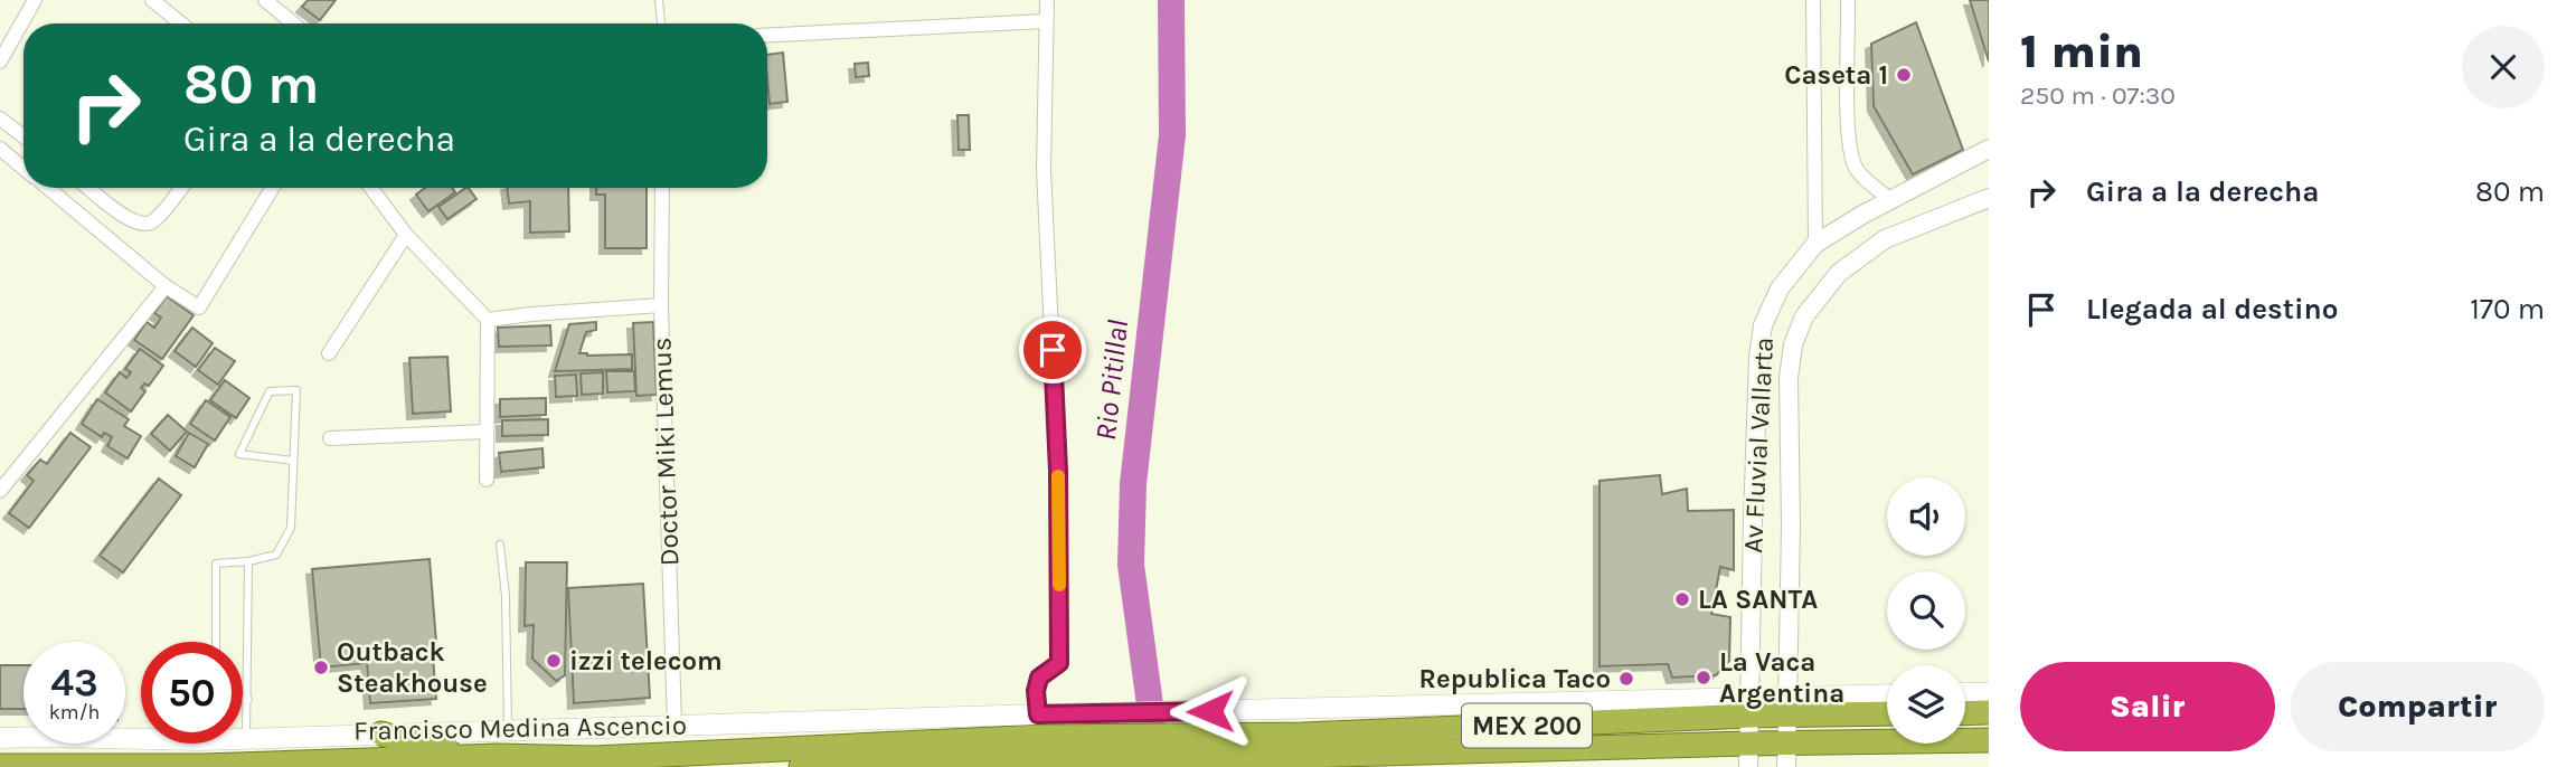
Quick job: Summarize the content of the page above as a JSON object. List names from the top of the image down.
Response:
{
  "streets": {
    "highway": ["MEX 200", "Francisco Medina Ascencio"],
    "street": ["Av Fluvial Vallarta", "Doctor Miki Lemus"]
  },
  "crossings": [
    ["Av Fluvial Vallarta", "MEX 200"],
    ["MEX 200", "Francisco Medina Ascencio"]
  ],
  "water": ["Rio Pitillal"],
  "places": [
    "Caseta 1",
    "LA SANTA",
    "izzi telecom",
    "Outback Steakhouse",
    "La Vaca Argentina",
    "Republica Taco"
  ],
  "page": {
    "heading": ["1 min", "250 m · 07:30"],
    "turn": ["80 m", "Gira a la derecha"],
    "list": [
      {
        "name": "Gira a la derecha",
        "value": "80 m"
      },
      {
        "name": "Llegada al destino",
        "value": "170 m"
      }
    ],
    "speed": "43 km/h",
    "limit": "50",
    "buttons": ["Salir", "Compartir"]
  }
}
